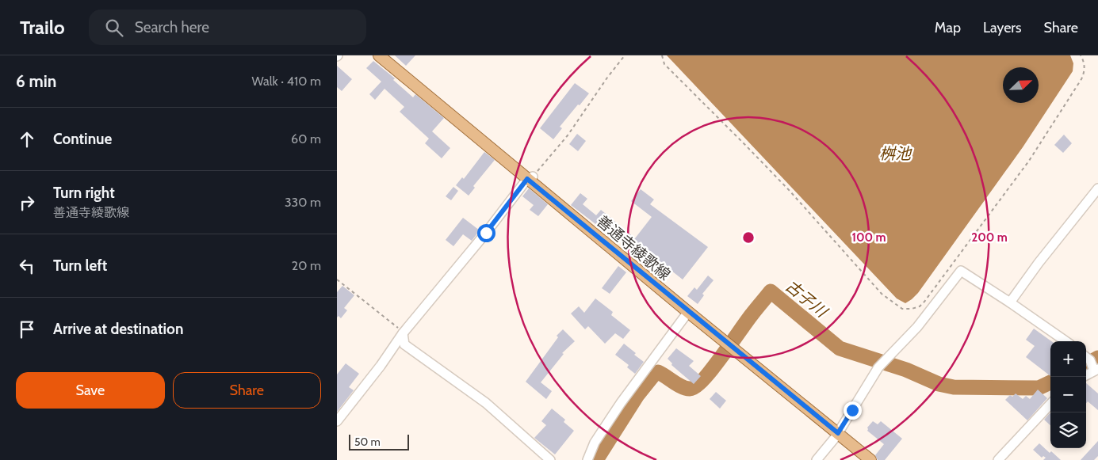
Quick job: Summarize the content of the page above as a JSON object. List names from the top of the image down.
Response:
{
  "streets": {
    "main road": ["善通寺綾歌線"]
  },
  "water": ["桝池", "古子川"],
  "scale_bar": "50 m",
  "north": "top right",
  "page": {
    "header": "Trailo",
    "search": "Search here",
    "nav": ["Map", "Layers", "Share"],
    "heading": ["6 min", "Walk · 410 m"],
    "list": [
      ["Continue", "60 m"],
      ["Turn right", "善通寺綾歌線", "330 m"],
      ["Turn left", "20 m"],
      "Arrive at destination"
    ],
    "map_buttons": ["+", "−"],
    "buttons": ["Save", "Share"],
    "scale": "50 m"
  },
  "rings": ["100 m", "200 m"]
}
